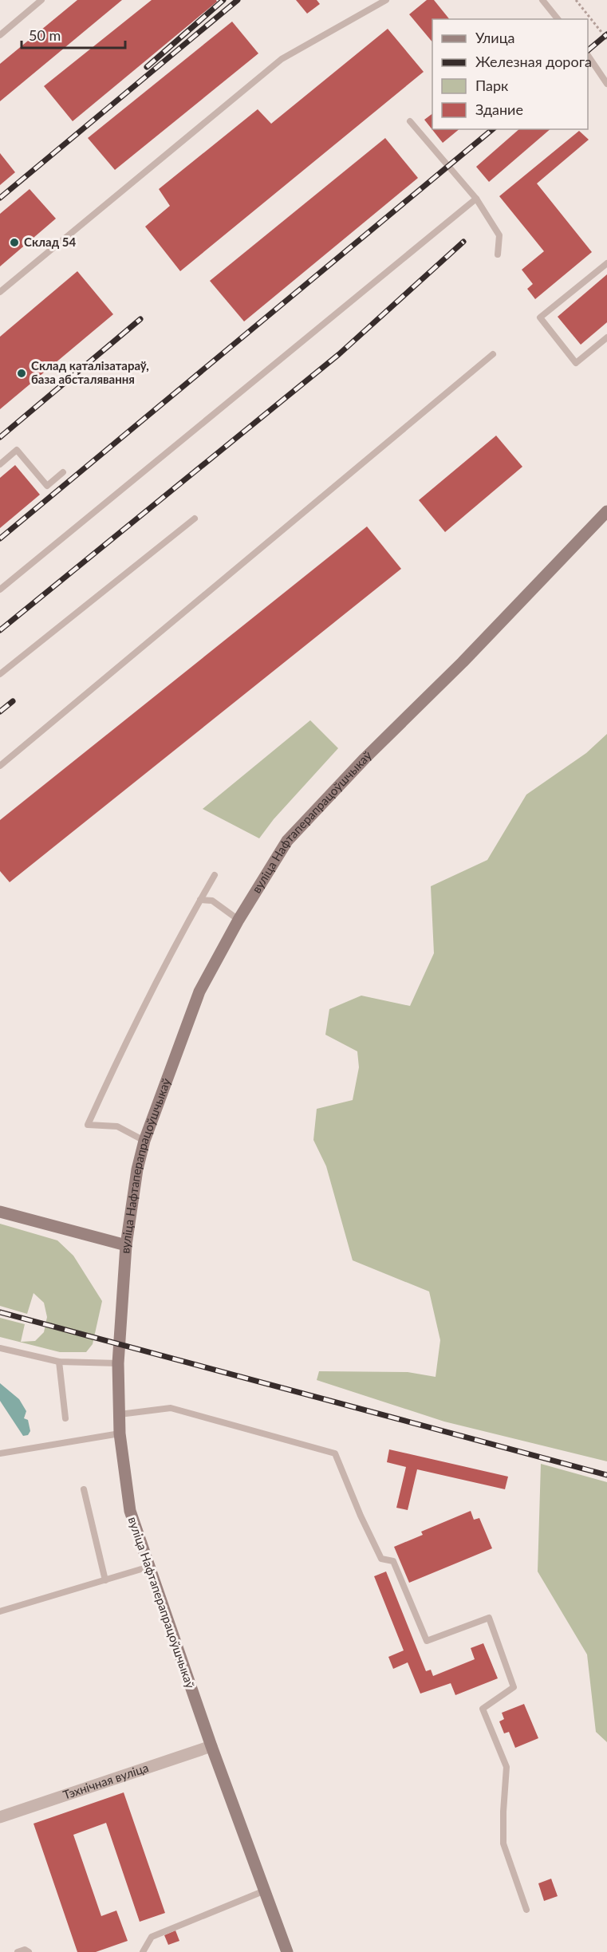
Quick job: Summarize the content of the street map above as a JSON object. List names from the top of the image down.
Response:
{
  "streets": {
    "street": ["вуліца Нафтаперапрацоўшчыкаў", "Тэхнічная вуліца"]
  },
  "crossings": [
    ["вуліца Нафтаперапрацоўшчыкаў", "Тэхнічная вуліца"]
  ],
  "places": ["Склад 54", "Склад каталізатараў, база абсталявання"],
  "legend": [
    "Улица",
    "Железная дорога",
    "Парк",
    "Здание"
  ],
  "scale_bar": "50 m"
}
